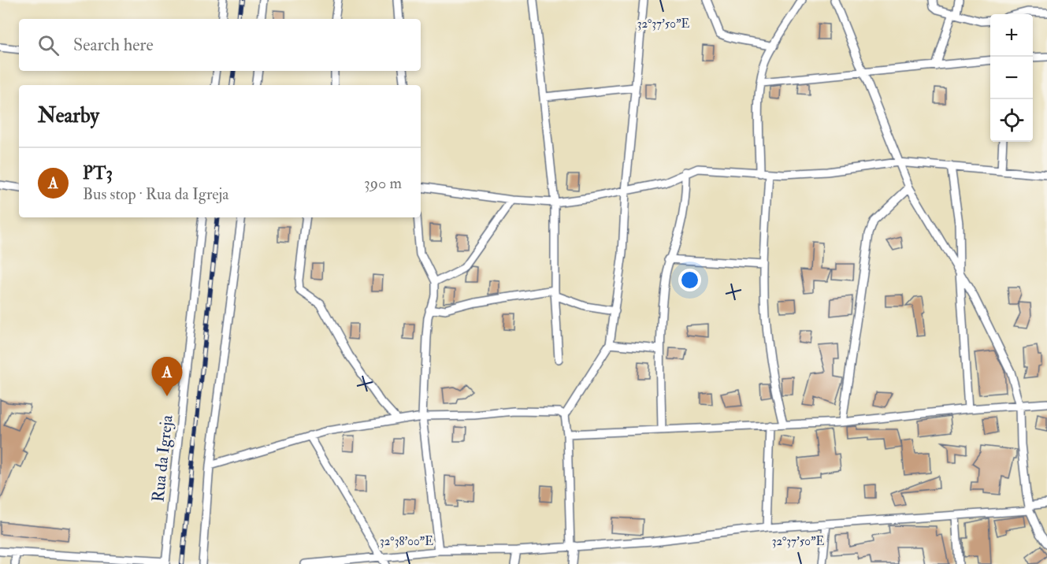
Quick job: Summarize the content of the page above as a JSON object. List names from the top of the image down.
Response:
{
  "streets": {
    "street": ["Rua da Igreja"]
  },
  "page": {
    "map_buttons": ["+", "−"],
    "search": "Search here",
    "heading": "Nearby",
    "list": [
      {
        "mark": "A",
        "name": "PT3",
        "note": "Bus stop · Rua da Igreja",
        "value": "390 m"
      }
    ],
    "pins": "A"
  },
  "coordinates": ["32°37'50\"E", "32°38'00\"E"]
}
